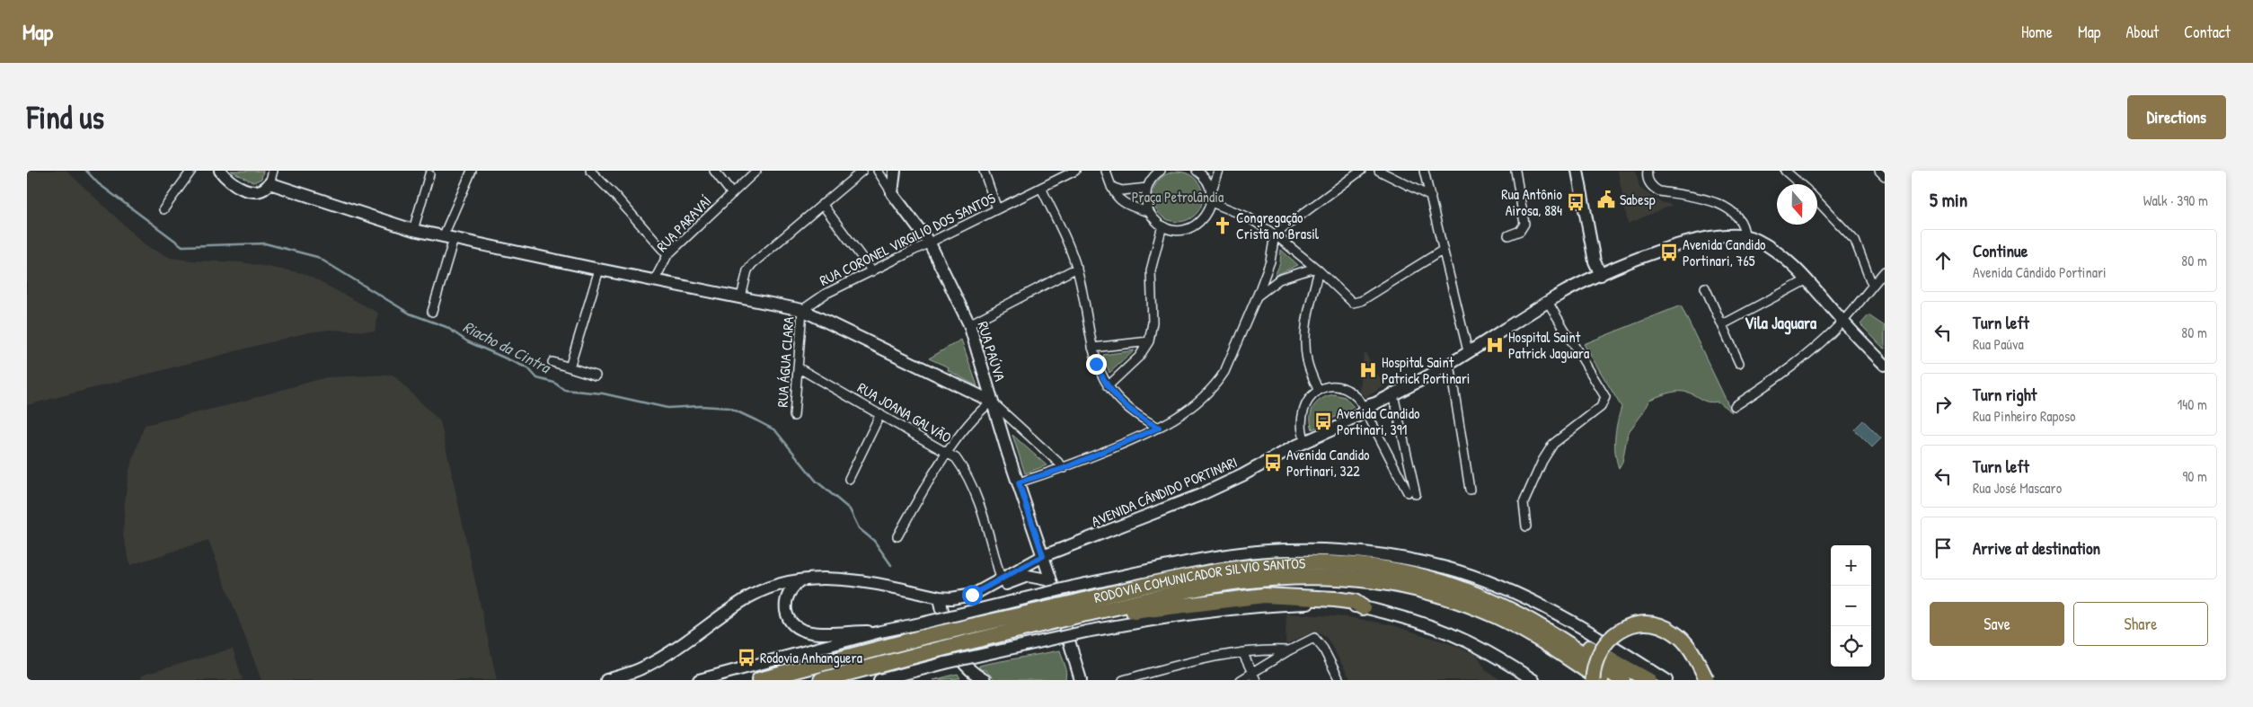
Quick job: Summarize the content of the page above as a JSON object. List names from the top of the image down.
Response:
{
  "streets": {
    "highway": ["RODOVIA COMUNICADOR SILVIO SANTOS"],
    "main road": ["RUA PAÚVA", "AVENIDA CÂNDIDO PORTINARI"],
    "street": [
      "RUA PARAVAÍ",
      "RUA CORONEL VIRGILIO DOS SANTOS",
      "RUA ÁGUA CLARA",
      "RUA JOANA GALVÃO"
    ]
  },
  "crossings": [
    ["RUA CORONEL VIRGILIO DOS SANTOS", "RUA PAÚVA"],
    ["RUA CORONEL VIRGILIO DOS SANTOS", "RUA ÁGUA CLARA"],
    ["RUA PAÚVA", "AVENIDA CÂNDIDO PORTINARI"],
    ["RUA ÁGUA CLARA", "RUA JOANA GALVÃO"],
    ["RUA JOANA GALVÃO", "AVENIDA CÂNDIDO PORTINARI"]
  ],
  "districts": ["Vila Jaguara"],
  "water": ["Riacho da Cintra"],
  "parks": ["Praça Petrolândia"],
  "places": {
    "public building": ["Sabesp"],
    "bus stop": [
      "Rua Antônio Airosa, 884",
      "Avenida Candido Portinari, 765",
      "Avenida Candido Portinari, 391",
      "Avenida Candido Portinari, 322",
      "Rodovia Anhanguera"
    ],
    "church": ["Congregação Cristã no Brasil"],
    "hospital": ["Hospital Saint Patrick Jaguara", "Hospital Saint Patrick Portinari"]
  },
  "north": "bottom",
  "page": {
    "header": "Map",
    "nav": [
      "Home",
      "Map",
      "About",
      "Contact"
    ],
    "buttons": [
      "Directions",
      ["Save", "Share"]
    ],
    "title": "Find us",
    "heading": ["5 min", "Walk · 390 m"],
    "list": [
      ["Continue", "Avenida Cândido Portinari", "80 m"],
      ["Turn left", "Rua Paúva", "80 m"],
      ["Turn right", "Rua Pinheiro Raposo", "140 m"],
      ["Turn left", "Rua José Mascaro", "90 m"],
      "Arrive at destination"
    ],
    "map_buttons": ["+", "−"]
  }
}
